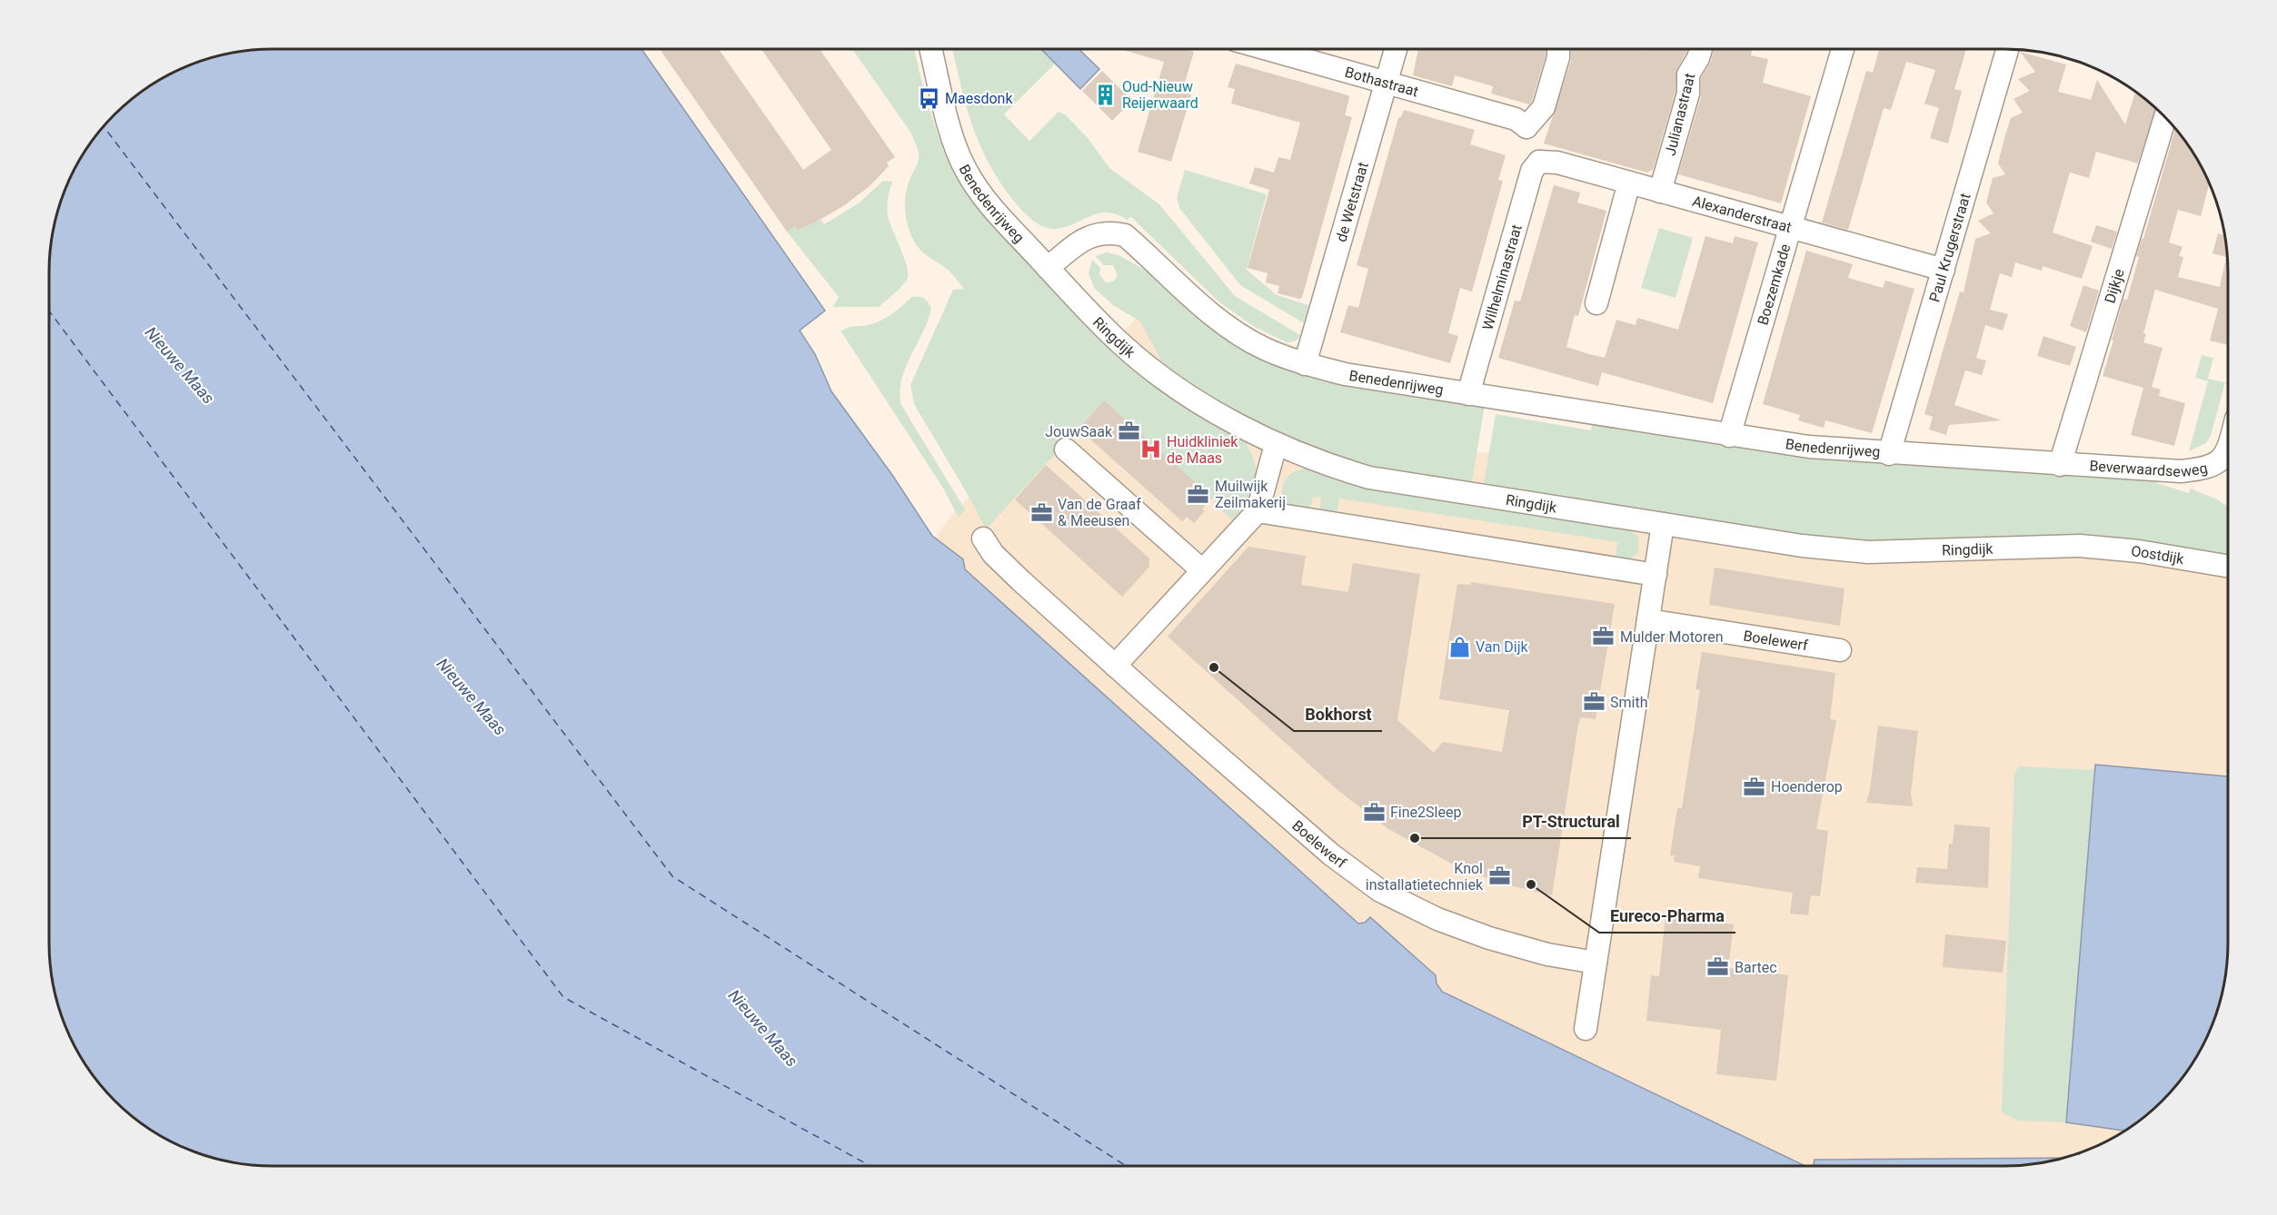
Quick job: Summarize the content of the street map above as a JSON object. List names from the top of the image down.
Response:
{
  "streets": {
    "street": [
      "Bothastraat",
      "Julianastraat",
      "de Wetstraat",
      "Benedenrijweg",
      "Alexanderstraat",
      "Paul Krugerstraat",
      "Wilhelminastraat",
      "Boezemkade",
      "Dijkje",
      "Ringdijk",
      "Beverwaardseweg",
      "Oostdijk",
      "Boelewerf"
    ]
  },
  "crossings": [
    ["Bothastraat", "de Wetstraat"],
    ["Julianastraat", "Alexanderstraat"],
    ["de Wetstraat", "Benedenrijweg"],
    ["Benedenrijweg", "Paul Krugerstraat"],
    ["Benedenrijweg", "Wilhelminastraat"],
    ["Benedenrijweg", "Boezemkade"],
    ["Benedenrijweg", "Dijkje"],
    ["Benedenrijweg", "Ringdijk"],
    ["Benedenrijweg", "Beverwaardseweg"],
    ["Alexanderstraat", "Paul Krugerstraat"],
    ["Alexanderstraat", "Wilhelminastraat"],
    ["Alexanderstraat", "Boezemkade"],
    ["Dijkje", "Beverwaardseweg"],
    ["Ringdijk", "Oostdijk"]
  ],
  "water": ["Nieuwe Maas"],
  "places": {
    "building": ["Oud-Nieuw Reijerwaard"],
    "bus stop": ["Maesdonk"],
    "office": [
      "JouwSaak",
      "Muilwijk Zeilmakerij",
      "Van de Graaf & Meeusen",
      "Mulder Motoren",
      "Smith",
      "Hoenderop",
      "Fine2Sleep",
      "Knol installatietechniek",
      "Bartec"
    ],
    "hospital": ["Huidkliniek de Maas"],
    "shop": ["Van Dijk"],
    "other": ["Bokhorst", "PT-Structural", "Eureco-Pharma"]
  }
}
